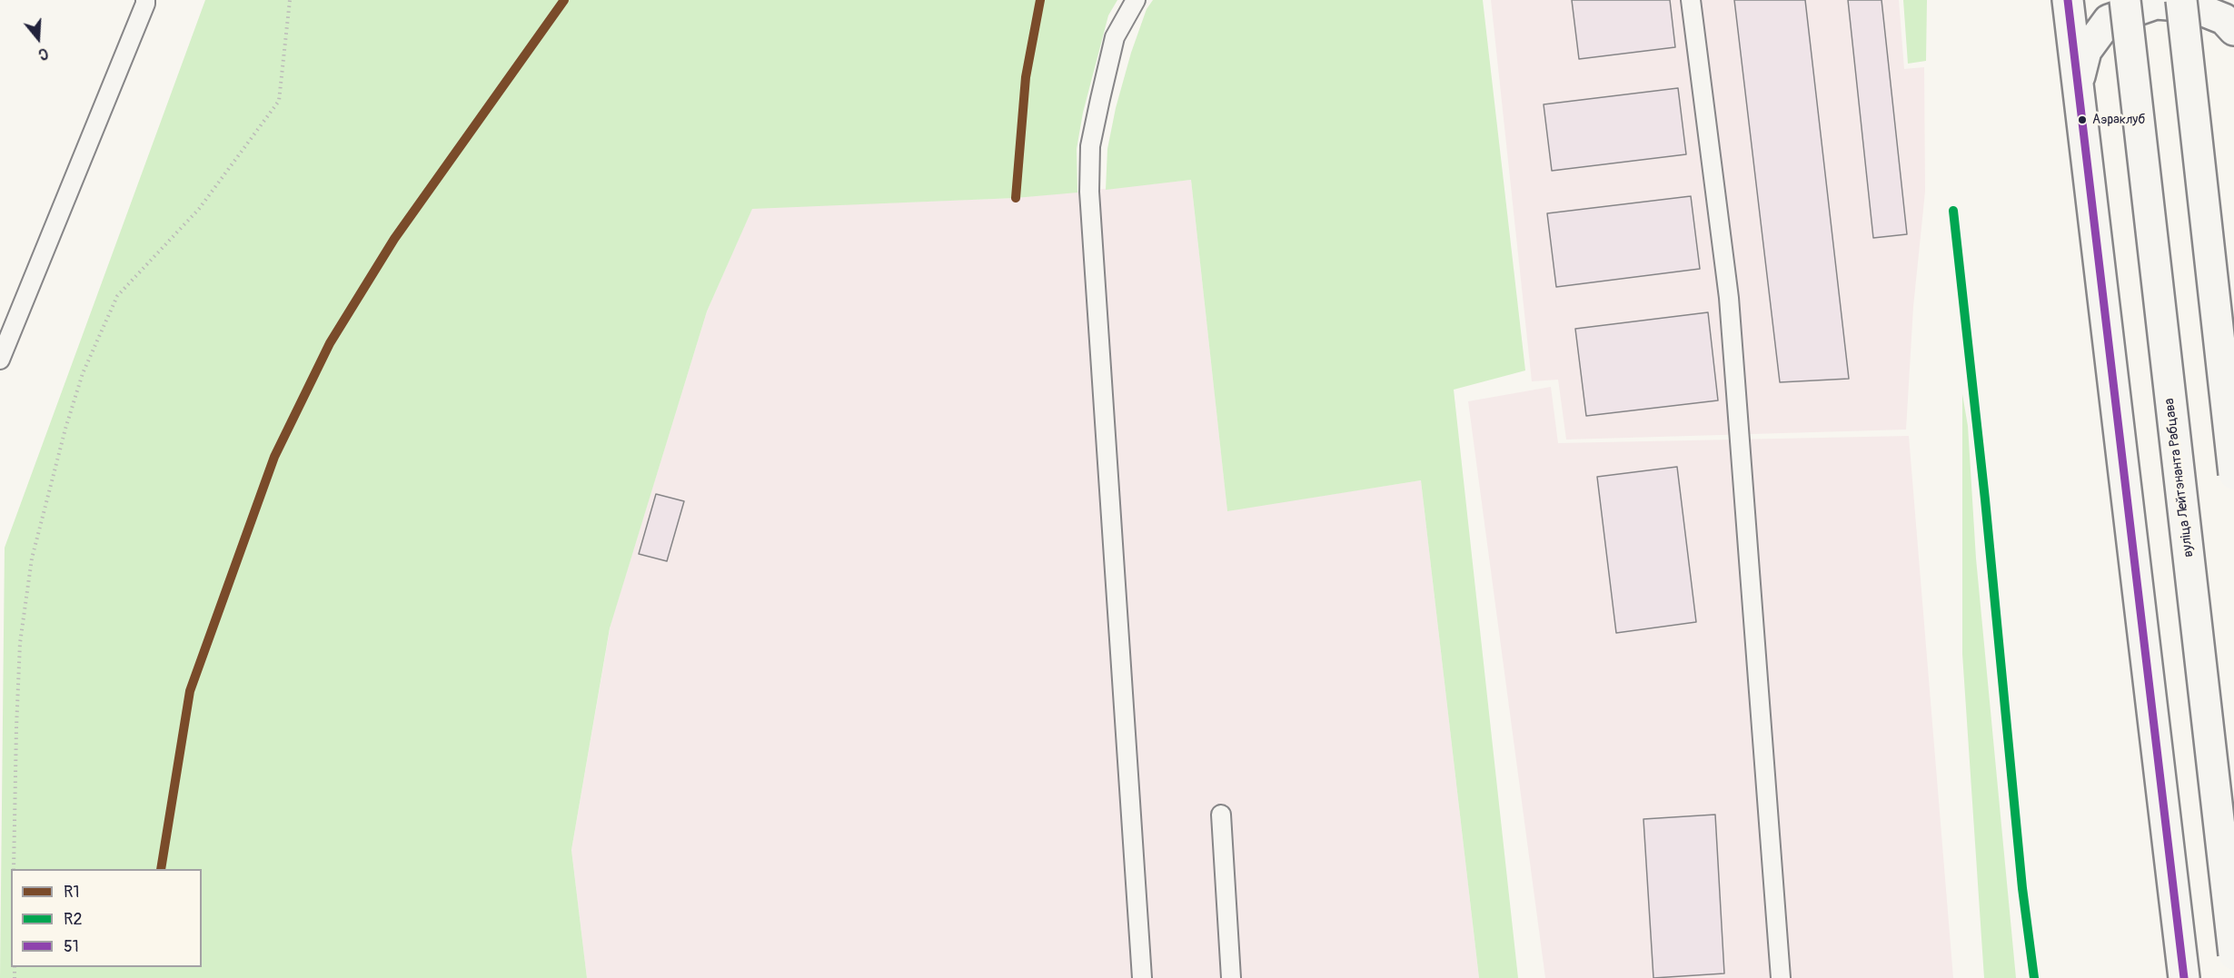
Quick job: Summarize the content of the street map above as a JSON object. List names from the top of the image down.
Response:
{
  "streets": {
    "main road": ["вуліца Лейтэнанта Рабцава"]
  },
  "places": ["Аэраклуб"],
  "lines": ["transit line R1", "transit line 51", "transit line R2"],
  "legend": ["R1", "R2", "51"],
  "north": "bottom"
}
